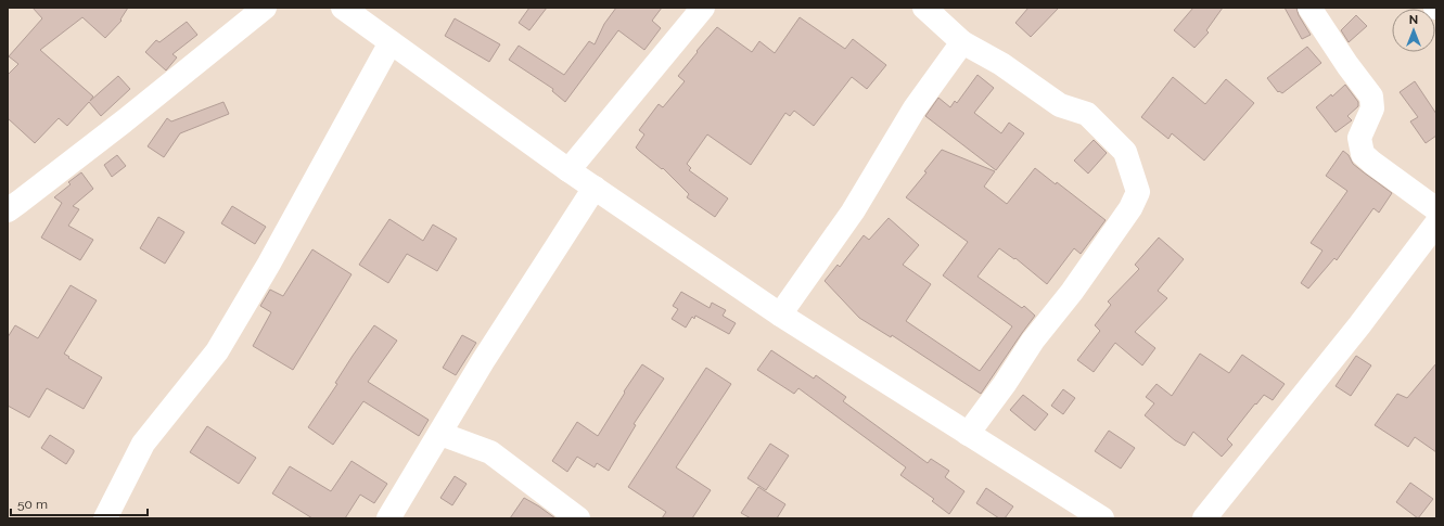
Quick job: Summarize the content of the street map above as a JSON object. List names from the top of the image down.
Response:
{
  "scale_bar": "50 m",
  "north": "top"
}
